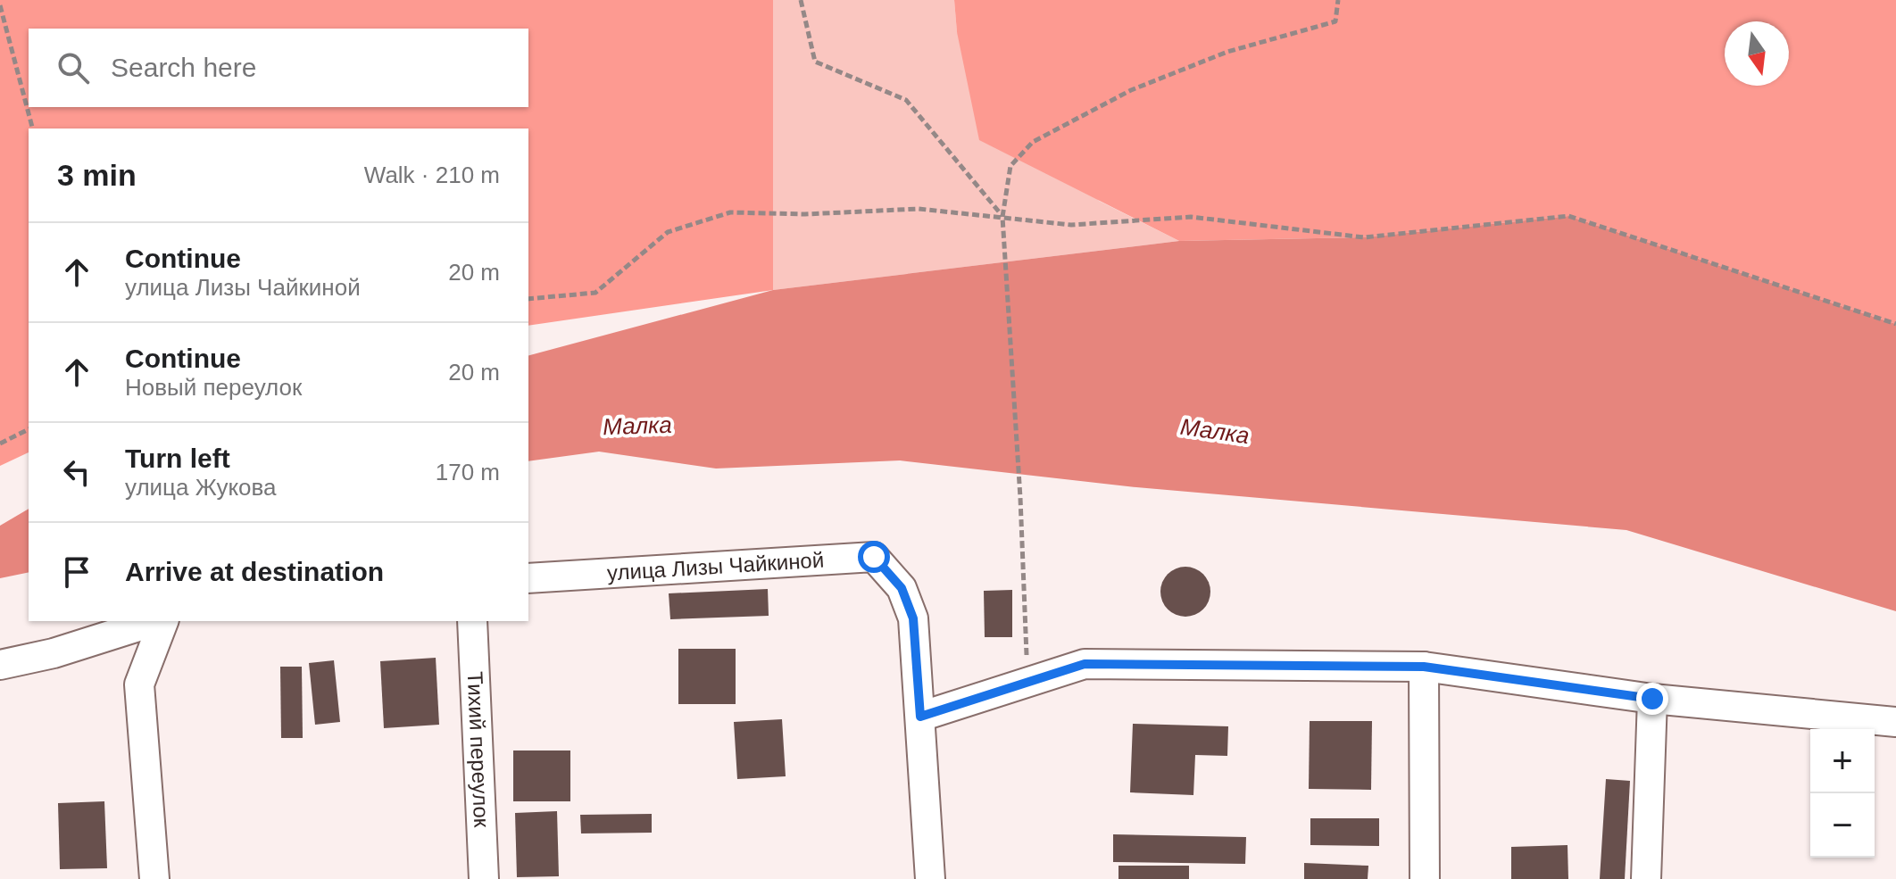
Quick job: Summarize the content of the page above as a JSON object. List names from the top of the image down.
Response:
{
  "streets": {
    "street": ["улица Лизы Чайкиной", "Тихий переулок"]
  },
  "water": ["Малка"],
  "north": "bottom",
  "page": {
    "search": "Search here",
    "heading": ["3 min", "Walk · 210 m"],
    "list": [
      ["Continue", "улица Лизы Чайкиной", "20 m"],
      ["Continue", "Новый переулок", "20 m"],
      ["Turn left", "улица Жукова", "170 m"],
      "Arrive at destination"
    ],
    "map_buttons": ["+", "−"]
  }
}
